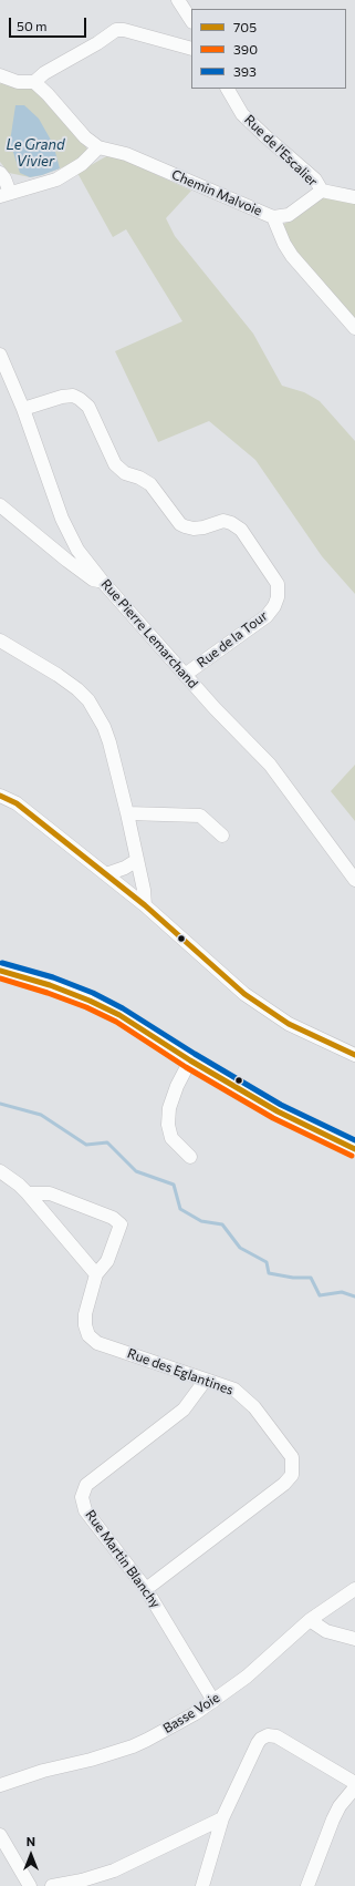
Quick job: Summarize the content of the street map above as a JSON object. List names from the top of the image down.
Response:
{
  "streets": {
    "street": [
      "Rue de l'Escalier",
      "Chemin Malvoie",
      "Rue Pierre Lemarchand",
      "Rue de la Tour",
      "Rue des Eglantines",
      "Rue Martin Blanchy",
      "Basse Voie"
    ]
  },
  "crossings": [
    ["Rue de l'Escalier", "Chemin Malvoie"],
    ["Rue Pierre Lemarchand", "Rue de la Tour"],
    ["Rue des Eglantines", "Rue Martin Blanchy"],
    ["Rue Martin Blanchy", "Basse Voie"]
  ],
  "water": ["Le Grand Vivier"],
  "lines": ["transit line 705", "transit line 393", "transit line 390"],
  "legend": ["705", "390", "393"],
  "scale_bar": "50 m",
  "north": "top"
}
